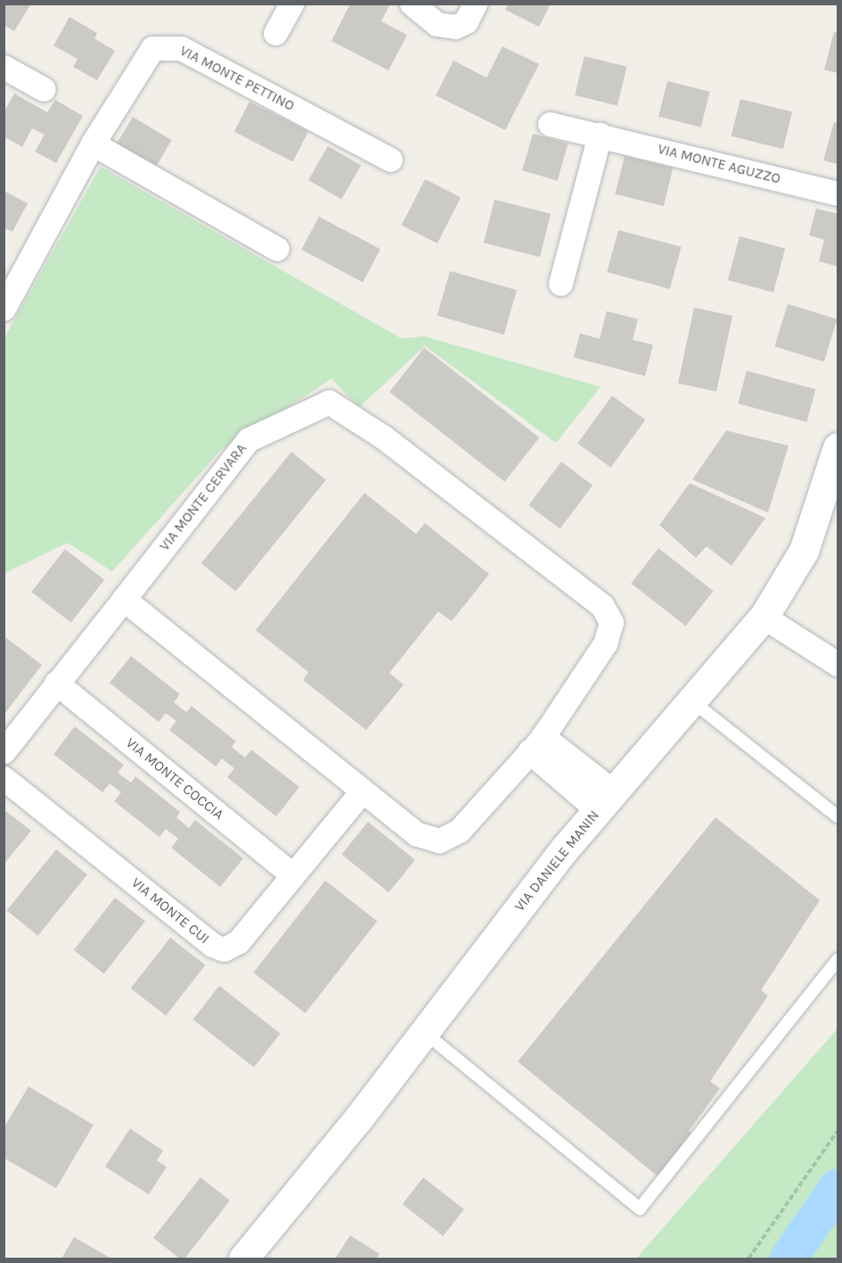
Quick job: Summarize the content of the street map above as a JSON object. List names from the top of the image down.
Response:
{
  "streets": {
    "main road": ["VIA DANIELE MANIN"],
    "street": [
      "VIA MONTE PETTINO",
      "VIA MONTE AGUZZO",
      "VIA MONTE CERVARA",
      "VIA MONTE COCCIA",
      "VIA MONTE CUI"
    ]
  },
  "crossings": [
    ["VIA MONTE CERVARA", "VIA MONTE CUI"],
    ["VIA MONTE COCCIA", "VIA MONTE CUI"]
  ]
}
